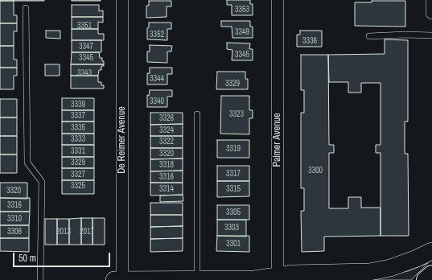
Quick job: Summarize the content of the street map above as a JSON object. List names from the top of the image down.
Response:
{
  "streets": {
    "street": ["De Reimer Avenue", "Palmer Avenue"]
  },
  "house_numbers": [
    "3353",
    "3351",
    "3349",
    "3352",
    "3336",
    "3347",
    "3345",
    "3345",
    "3343",
    "3344",
    "3329",
    "3340",
    "3339",
    "3323",
    "3337",
    "3326",
    "3335",
    "3324",
    "3333",
    "3322",
    "3319",
    "3331",
    "3320",
    "3329",
    "3318",
    "3300",
    "3317",
    "3327",
    "3316",
    "3325",
    "3314",
    "3315",
    "3320",
    "3316",
    "3305",
    "3310",
    "3303",
    "3306",
    "2013",
    "2017",
    "3301"
  ],
  "scale_bar": "50 m"
}
